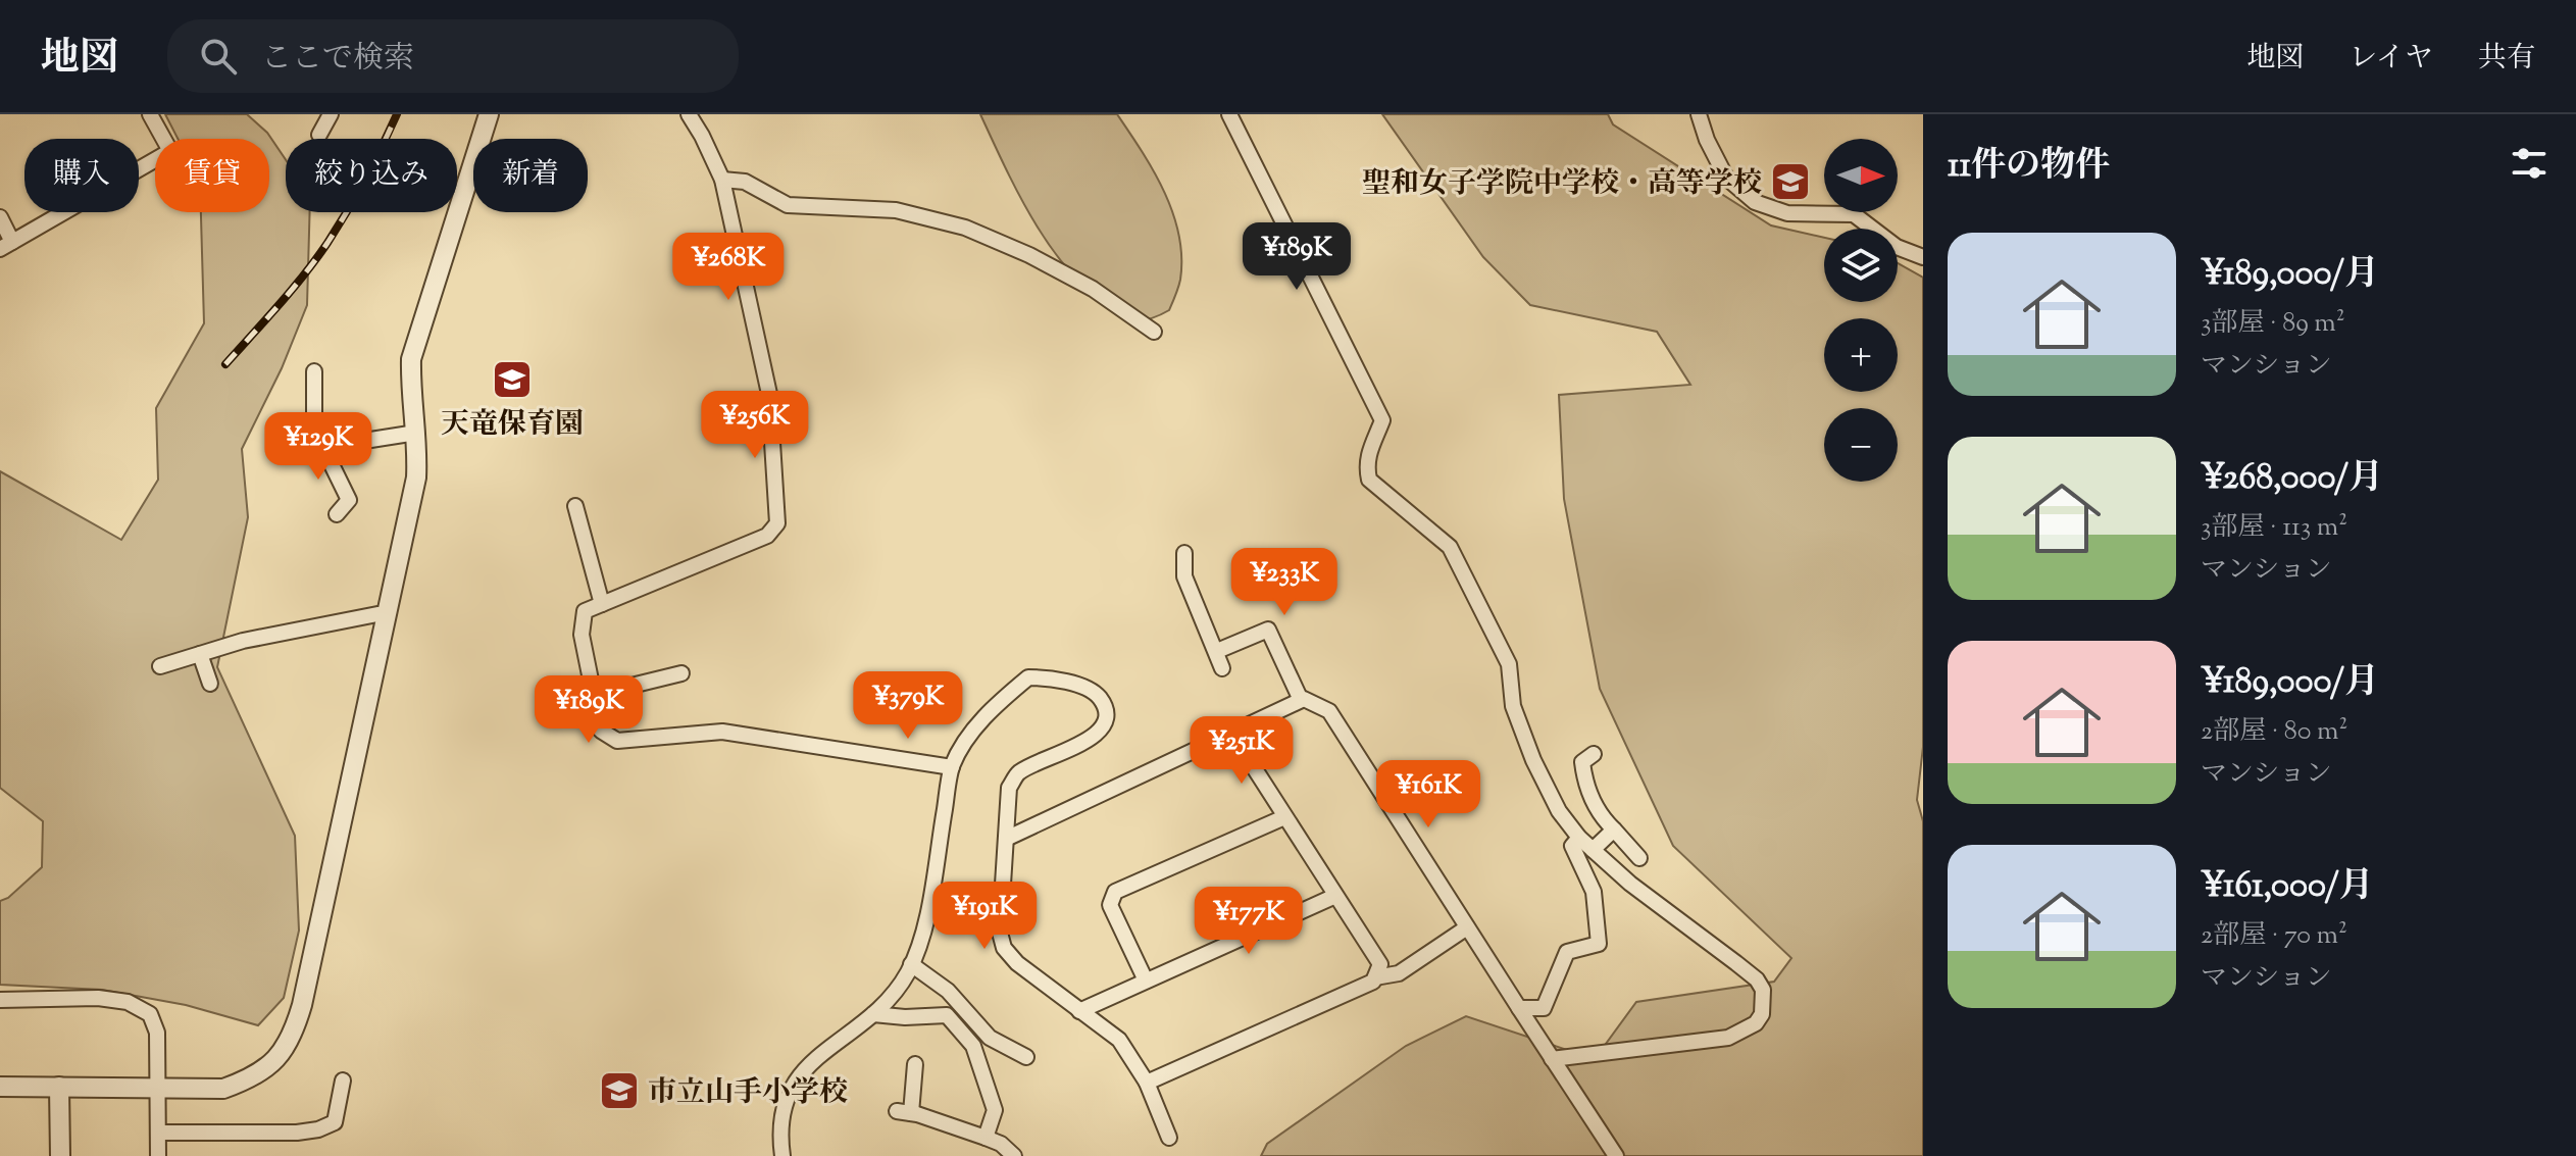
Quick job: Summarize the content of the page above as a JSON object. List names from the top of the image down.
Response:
{
  "places": {
    "school or university": ["聖和女子学院中学校・高等学校", "天竜保育園", "市立山手小学校"]
  },
  "north": "right",
  "page": {
    "header": "地図",
    "search": "ここで検索",
    "nav": ["地図", "レイヤ", "共有"],
    "heading": "11件の物件",
    "map_buttons": ["+", "−"],
    "chip": [
      "購入",
      "賃貸",
      "絞り込み",
      "新着"
    ],
    "list": [
      {
        "name": "¥189,000/月",
        "note": "3部屋 · 89 m² · マンション"
      },
      {
        "name": "¥268,000/月",
        "note": "3部屋 · 113 m² · マンション"
      },
      {
        "name": "¥189,000/月",
        "note": "2部屋 · 80 m² · マンション"
      },
      {
        "name": "¥161,000/月",
        "note": "2部屋 · 70 m² · マンション"
      }
    ],
    "price": [
      "¥189K",
      "¥268K",
      "¥256K",
      "¥129K",
      "¥233K",
      "¥379K",
      "¥189K",
      "¥251K",
      "¥161K",
      "¥191K",
      "¥177K"
    ]
  }
}
